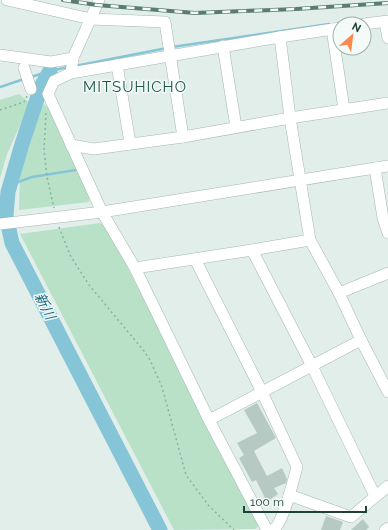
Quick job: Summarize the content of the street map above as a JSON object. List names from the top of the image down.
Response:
{
  "districts": ["MITSUHICHO"],
  "water": ["新川"],
  "scale_bar": "100 m",
  "north": "top right"
}
